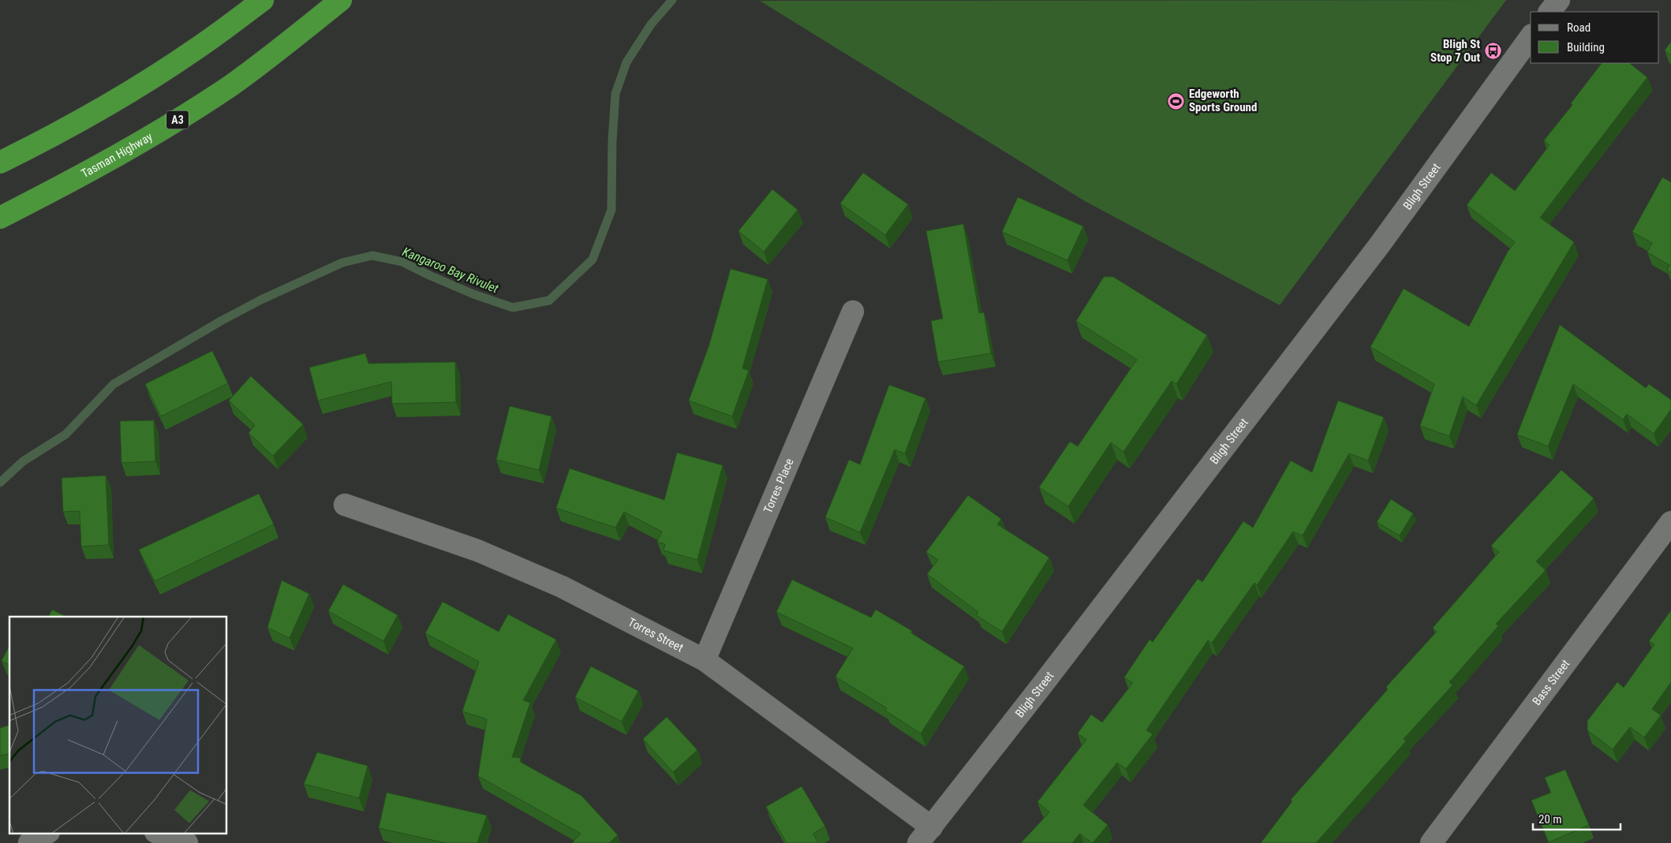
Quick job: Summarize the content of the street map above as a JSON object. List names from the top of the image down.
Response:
{
  "streets": {
    "highway": ["A3", "Tasman Highway"],
    "street": [
      "Bligh Street",
      "Torres Place",
      "Torres Street",
      "Bass Street"
    ]
  },
  "crossings": [
    ["Bligh Street", "Torres Street"],
    ["Torres Place", "Torres Street"]
  ],
  "water": ["Kangaroo Bay Rivulet"],
  "places": {
    "bus stop": ["Bligh St Stop 7 Out"],
    "sports": ["Edgeworth Sports Ground"]
  },
  "legend": ["Road", "Building"],
  "scale_bar": "20 m"
}
